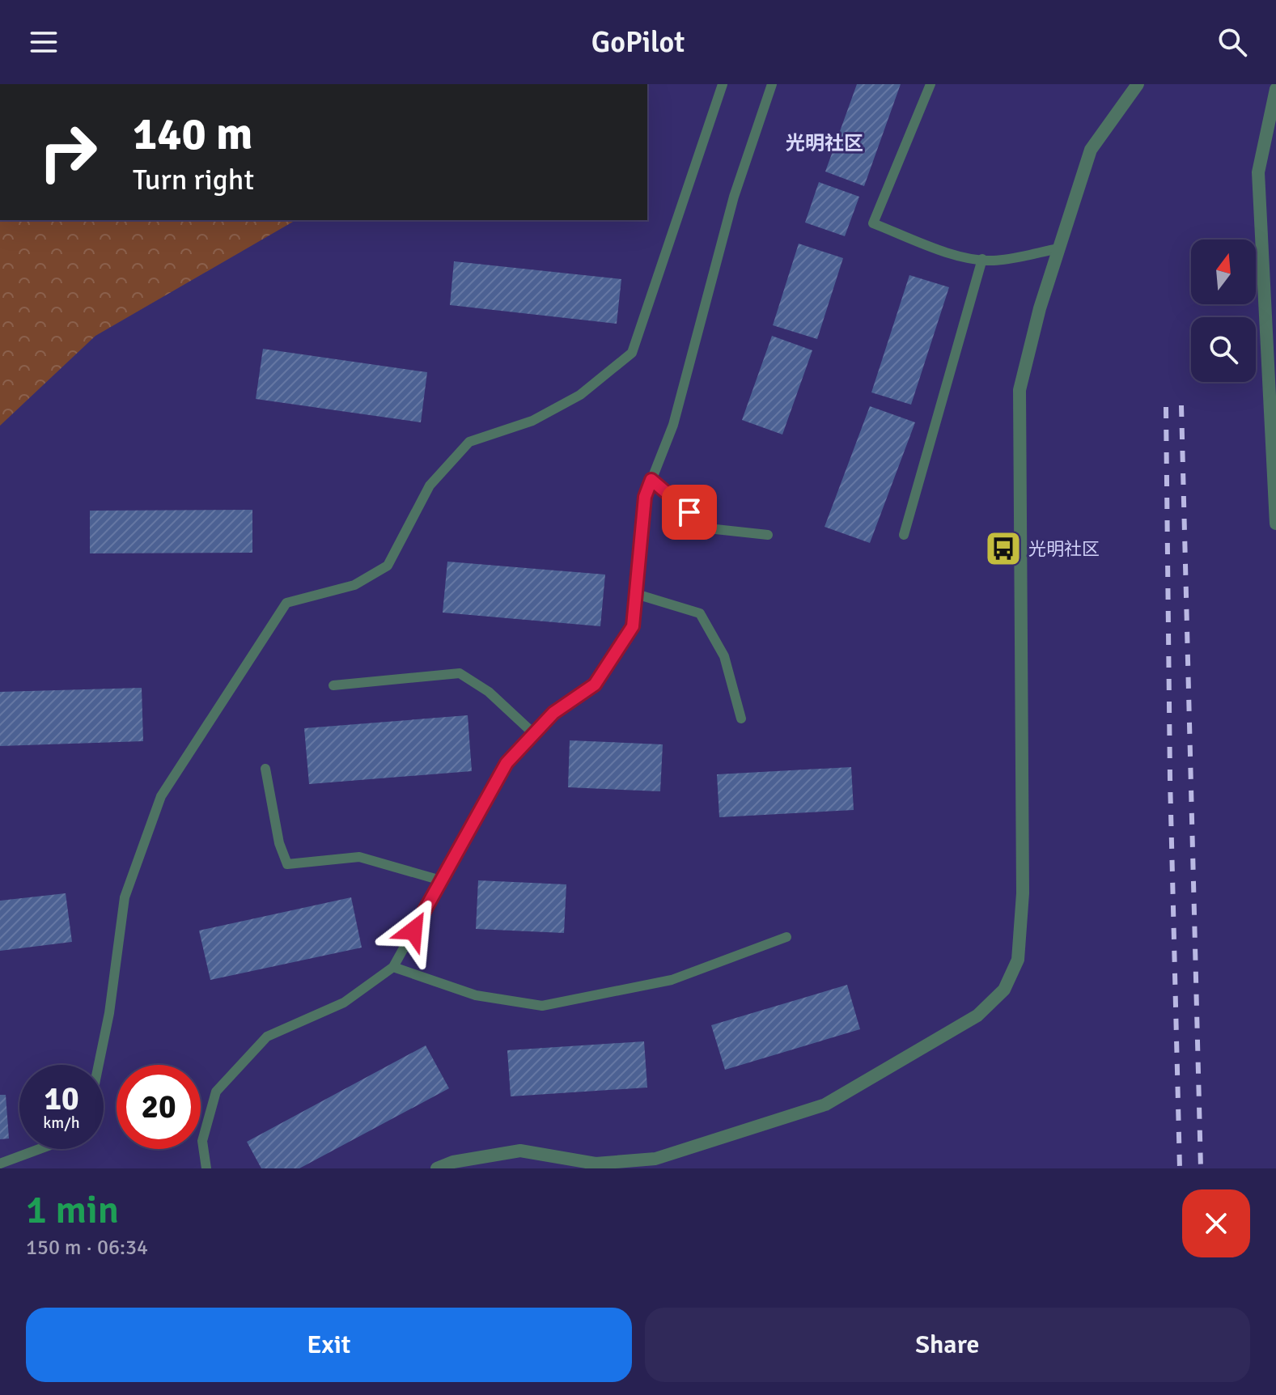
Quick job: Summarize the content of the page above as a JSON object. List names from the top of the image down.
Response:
{
  "districts": ["光明社区"],
  "places": {
    "bus stop": ["光明社区"]
  },
  "north": "top",
  "page": {
    "header": "GoPilot",
    "turn": ["140 m", "Turn right"],
    "speed": "10 km/h",
    "limit": "20",
    "heading": ["1 min", "150 m · 06:34"],
    "buttons": ["Exit", "Share"]
  }
}
